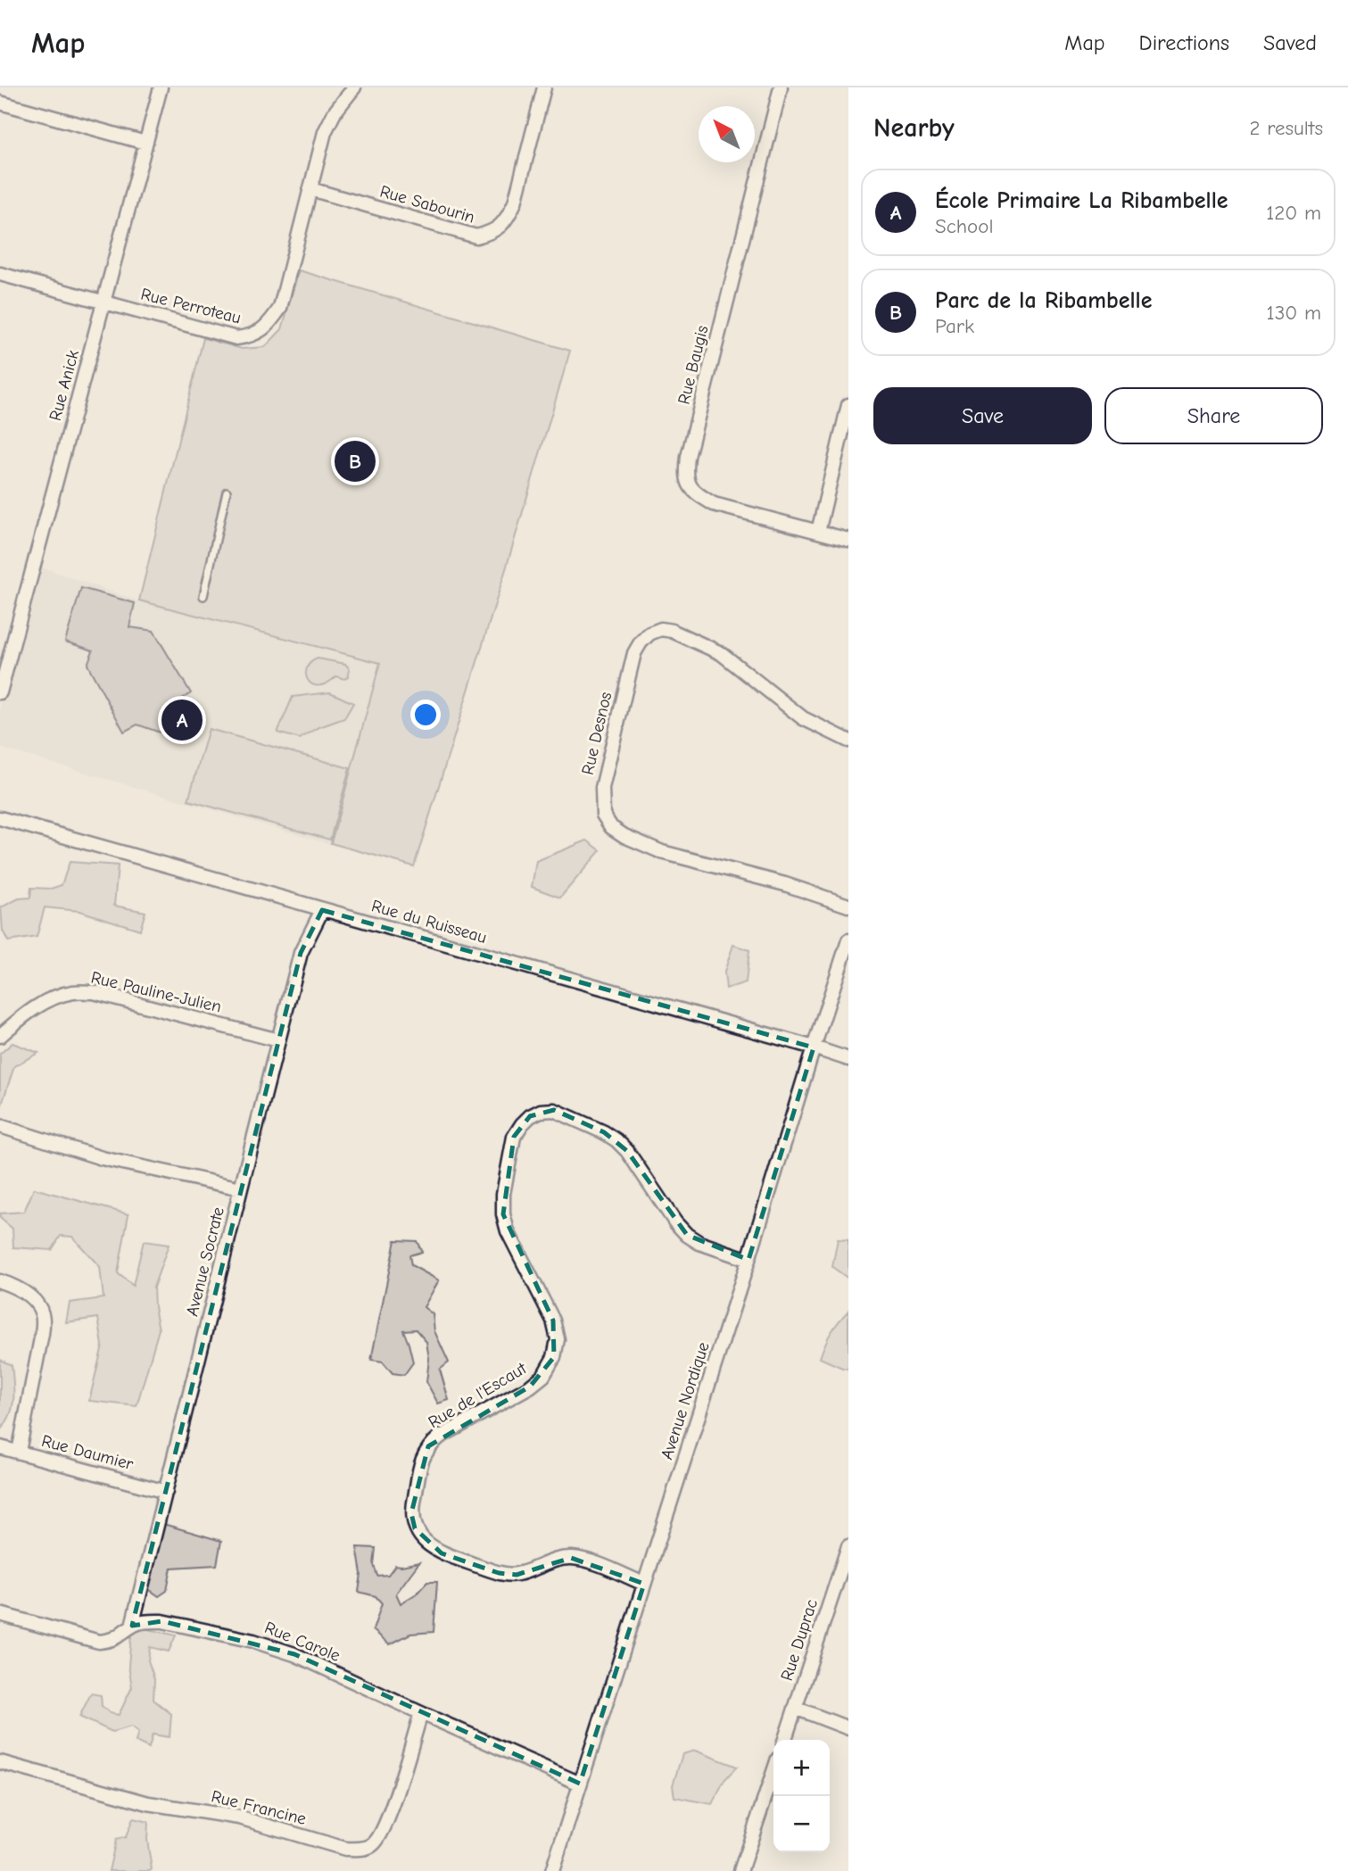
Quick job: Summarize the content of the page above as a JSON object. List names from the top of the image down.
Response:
{
  "streets": {
    "street": [
      "Rue Sabourin",
      "Rue Perroteau",
      "Rue Baugis",
      "Rue Anick",
      "Rue Desnos",
      "Rue du Ruisseau",
      "Rue Pauline-Julien",
      "Avenue Socrate",
      "Rue de l'Escaut",
      "Avenue Nordique",
      "Rue Daumier",
      "Rue Duprac",
      "Rue Carole",
      "Rue Francine"
    ]
  },
  "crossings": [
    ["Rue Sabourin", "Rue Perroteau"],
    ["Rue Perroteau", "Rue Anick"],
    ["Rue du Ruisseau", "Avenue Socrate"],
    ["Rue du Ruisseau", "Avenue Nordique"],
    ["Rue Pauline-Julien", "Avenue Socrate"],
    ["Avenue Socrate", "Rue Daumier"],
    ["Avenue Socrate", "Rue Carole"],
    ["Rue de l'Escaut", "Avenue Nordique"],
    ["Avenue Nordique", "Rue Carole"],
    ["Rue Carole", "Rue Francine"]
  ],
  "north": "top left",
  "page": {
    "header": "Map",
    "nav": ["Map", "Directions", "Saved"],
    "heading": ["Nearby", "2 results"],
    "list": [
      {
        "mark": "A",
        "name": "École Primaire La Ribambelle",
        "note": "School",
        "value": "120 m"
      },
      {
        "mark": "B",
        "name": "Parc de la Ribambelle",
        "note": "Park",
        "value": "130 m"
      }
    ],
    "buttons": ["Save", "Share"],
    "pins": ["B", "A"],
    "map_buttons": ["+", "−"]
  }
}
